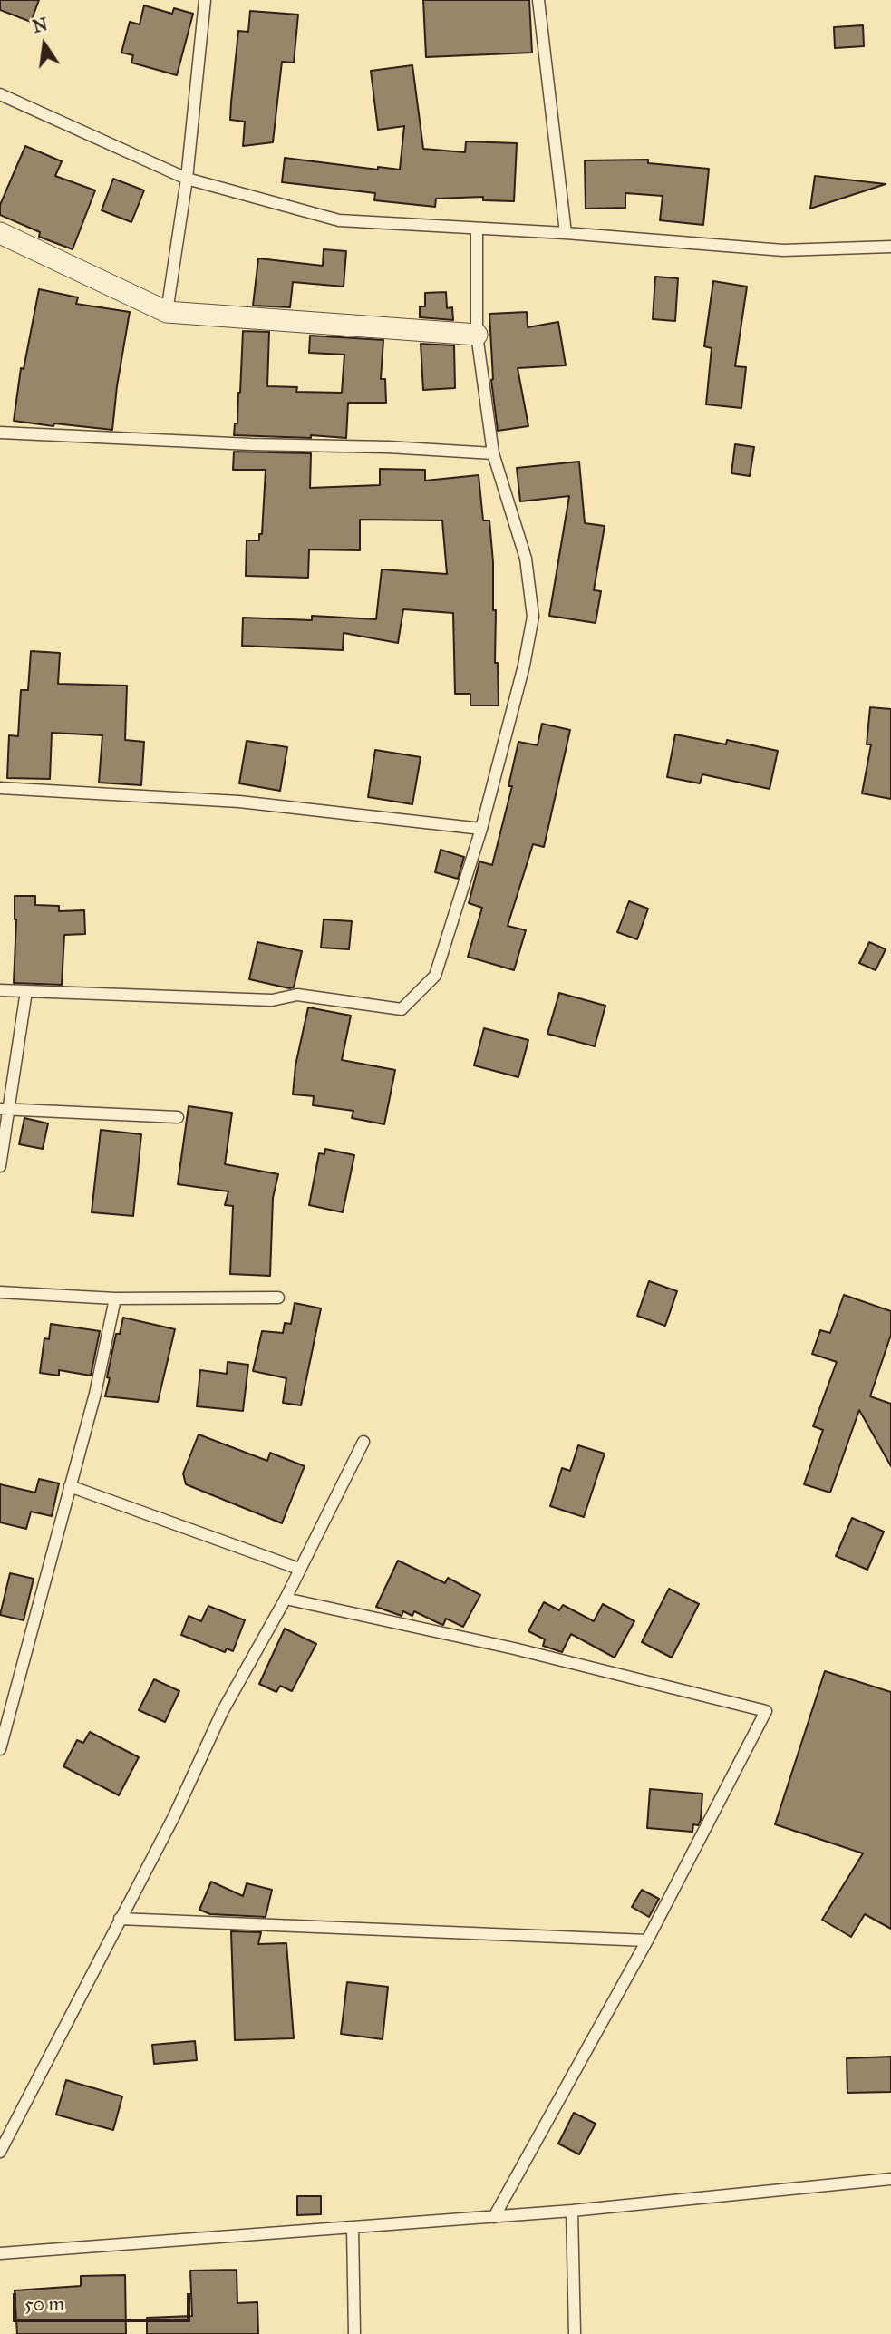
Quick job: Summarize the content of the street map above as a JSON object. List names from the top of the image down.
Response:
{
  "scale_bar": "50 m",
  "north": "top"
}
